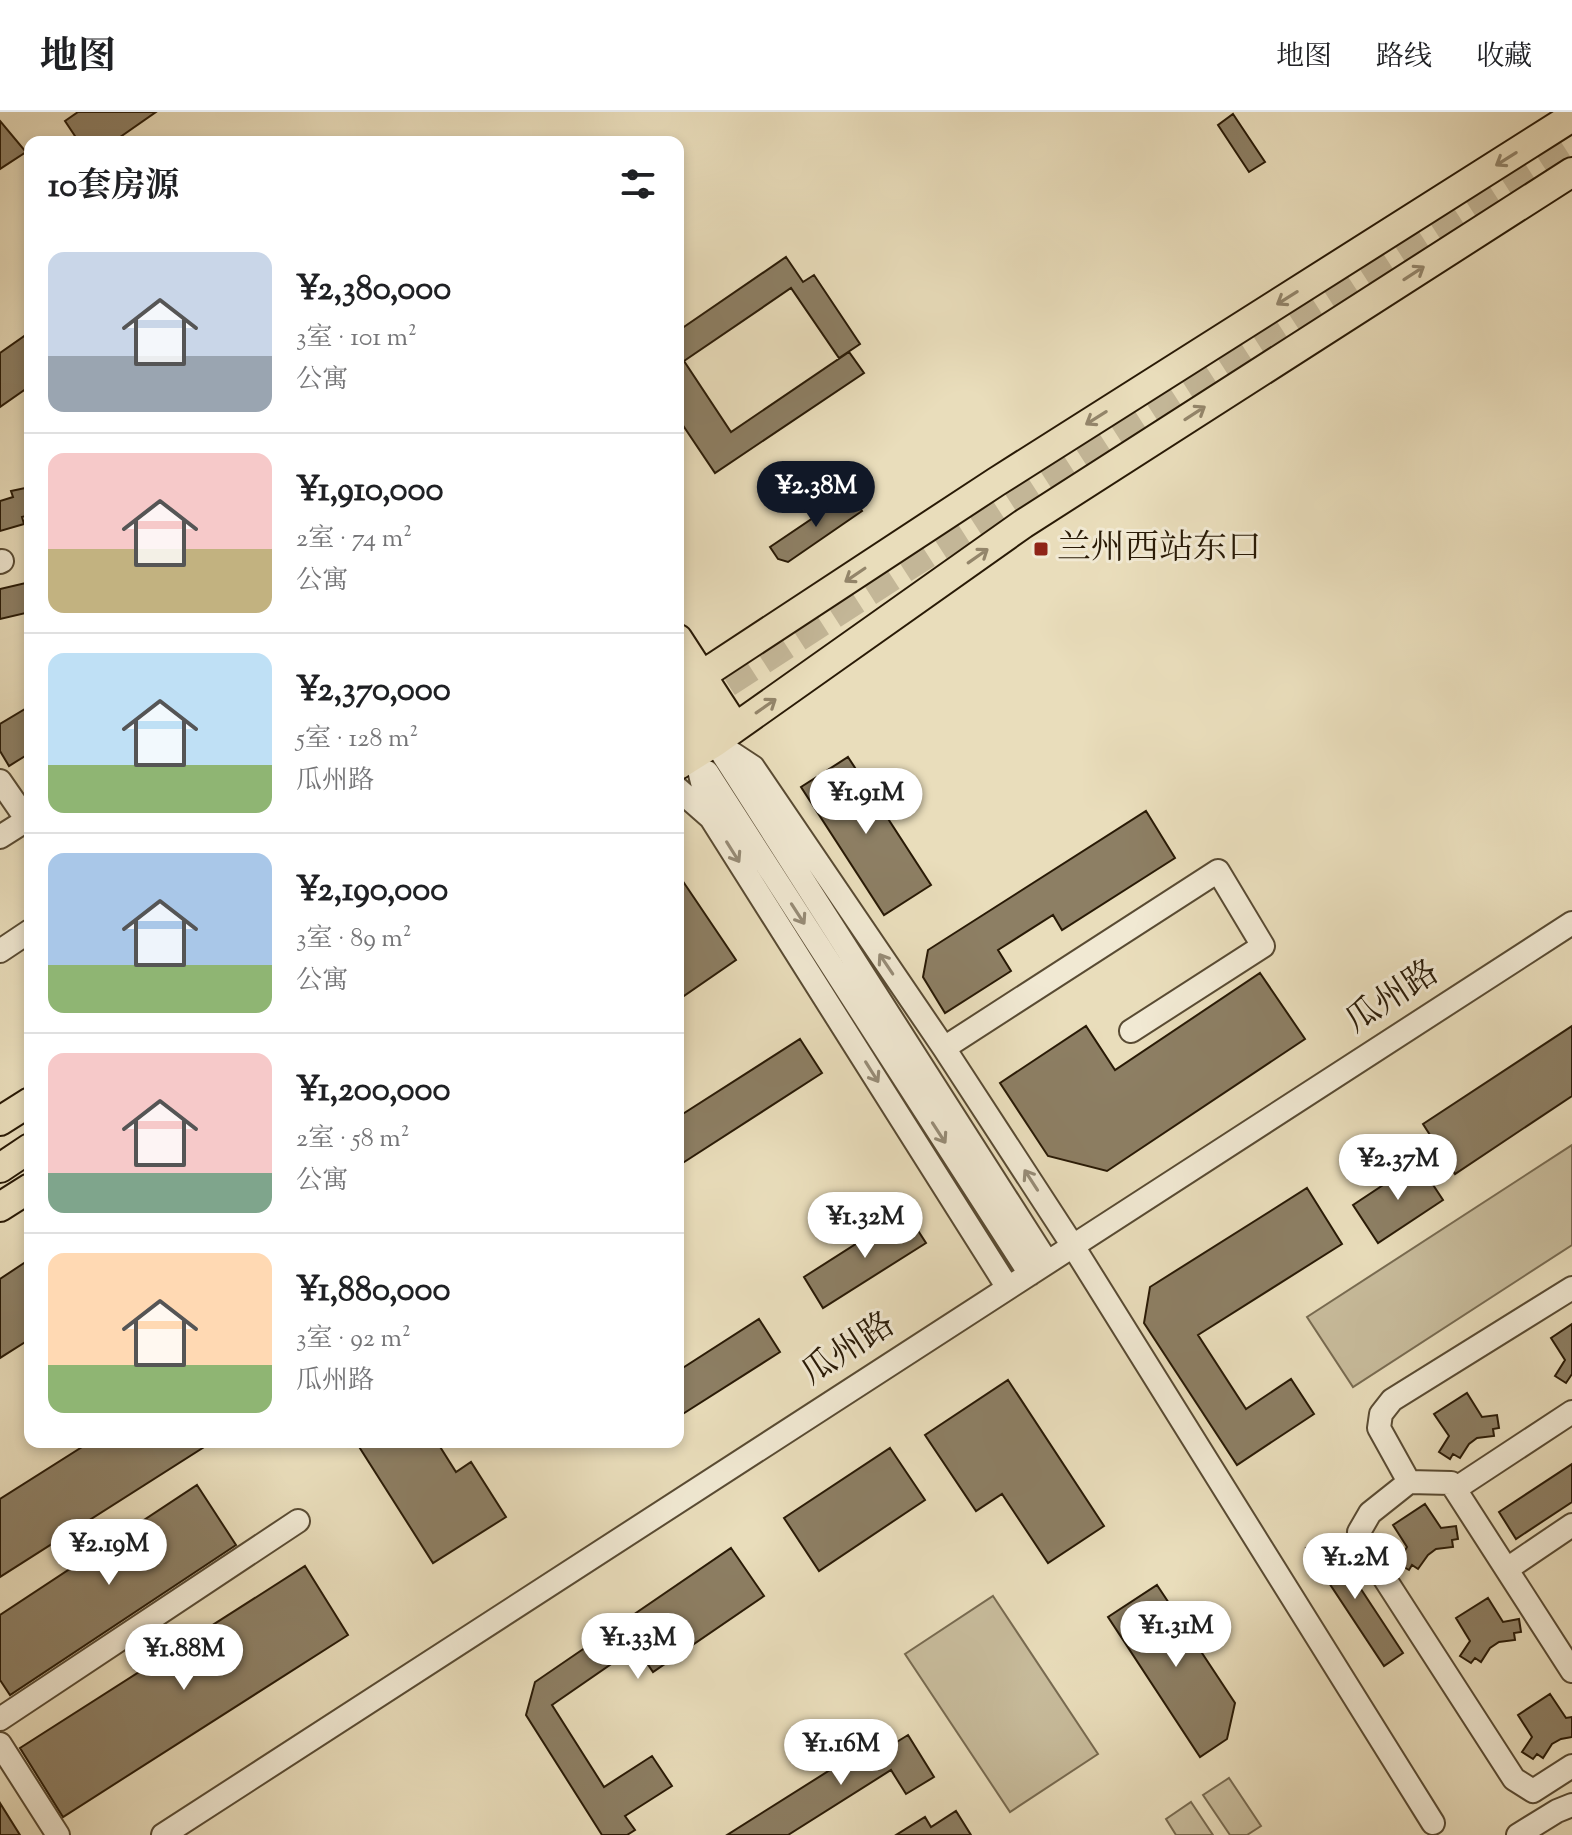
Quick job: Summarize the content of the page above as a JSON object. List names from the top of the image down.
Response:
{
  "streets": {
    "street": ["瓜州路"]
  },
  "places": {
    "transit": ["兰州西站东口"]
  },
  "page": {
    "header": "地图",
    "nav": ["地图", "路线", "收藏"],
    "heading": "10套房源",
    "list": [
      {
        "name": "¥2,380,000",
        "note": "3室 · 101 m² · 公寓"
      },
      {
        "name": "¥1,910,000",
        "note": "2室 · 74 m² · 公寓"
      },
      {
        "name": "¥2,370,000",
        "note": "5室 · 128 m² · 瓜州路"
      },
      {
        "name": "¥2,190,000",
        "note": "3室 · 89 m² · 公寓"
      },
      {
        "name": "¥1,200,000",
        "note": "2室 · 58 m² · 公寓"
      },
      {
        "name": "¥1,880,000",
        "note": "3室 · 92 m² · 瓜州路"
      }
    ],
    "price": [
      "¥2.38M",
      "¥1.91M",
      "¥2.37M",
      "¥1.32M",
      "¥2.19M",
      "¥1.2M",
      "¥1.31M",
      "¥1.33M",
      "¥1.88M",
      "¥1.16M"
    ]
  }
}
